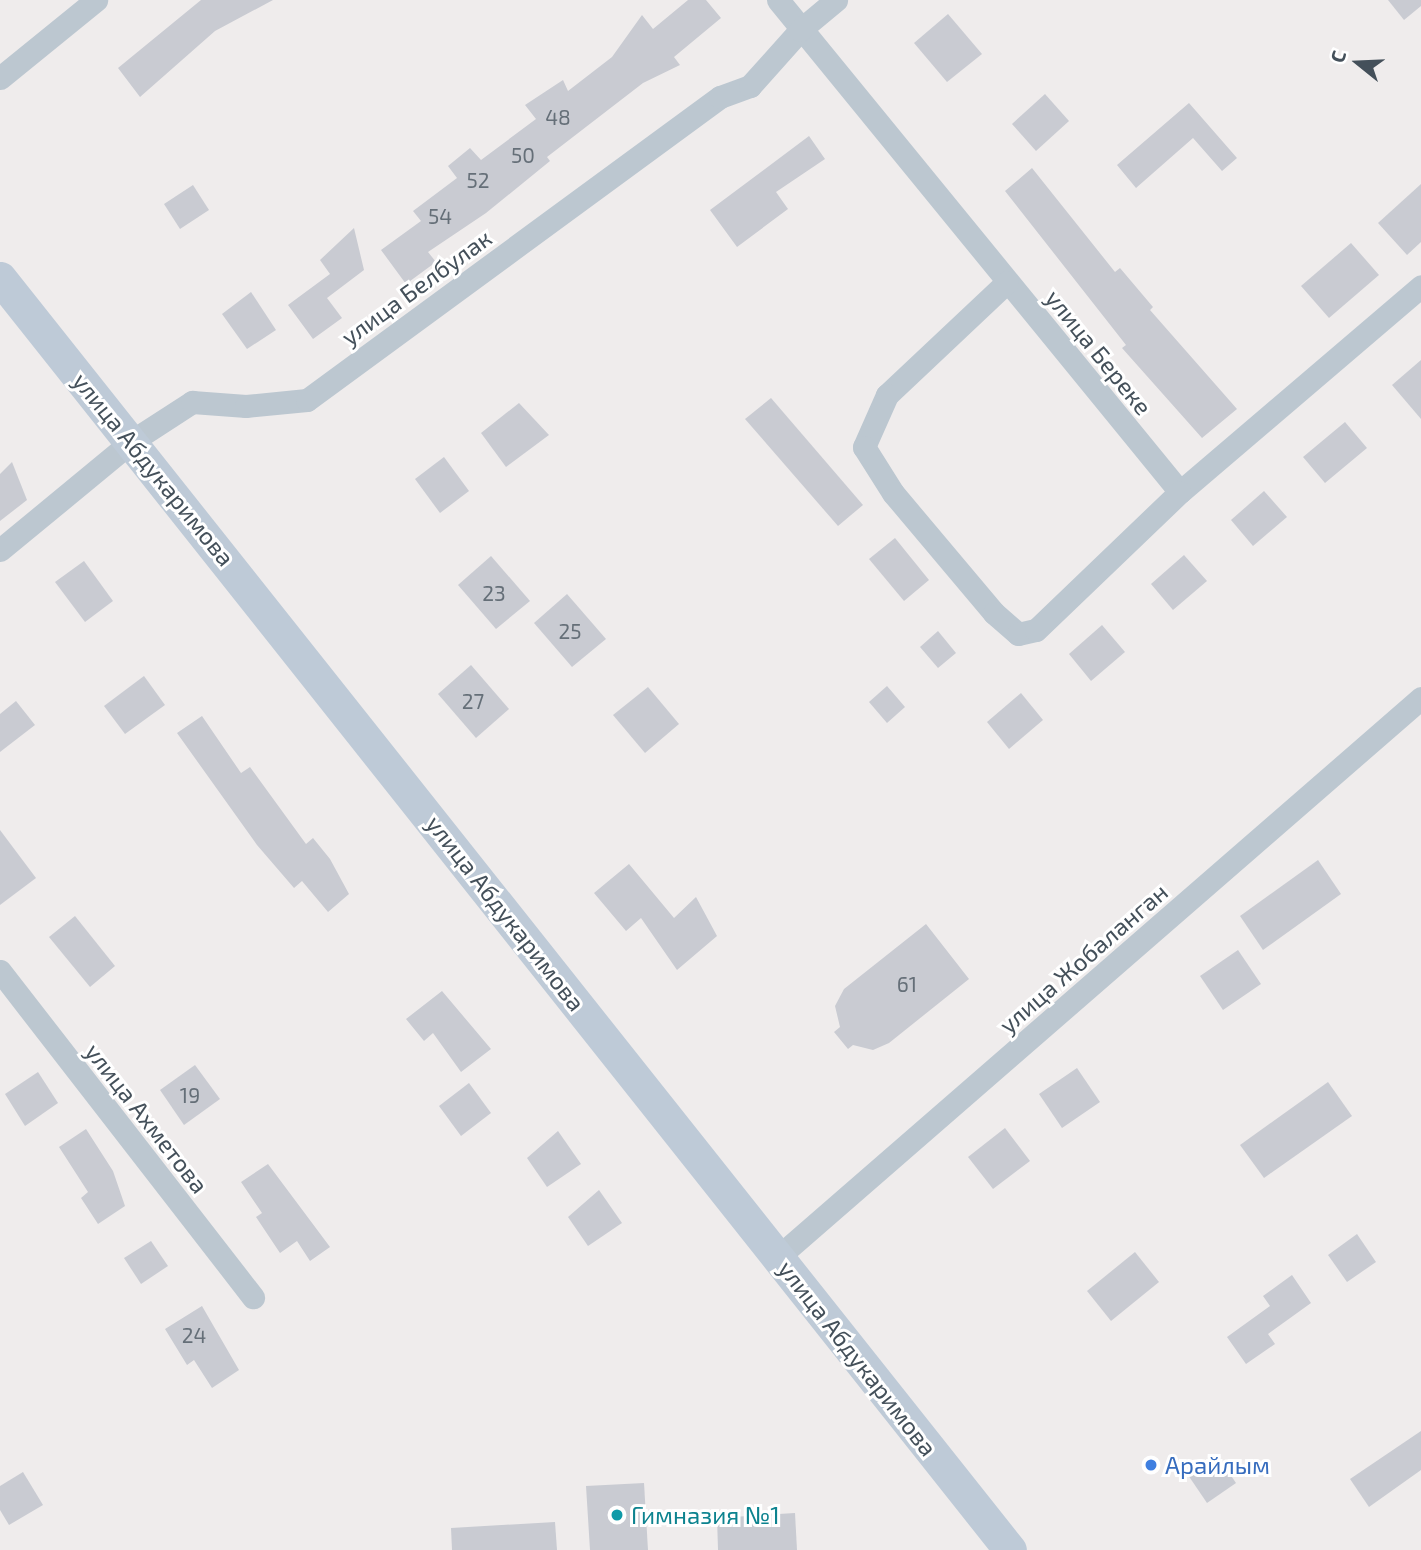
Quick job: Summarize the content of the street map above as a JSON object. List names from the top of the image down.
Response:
{
  "streets": {
    "main road": ["улица Абдукаримова"],
    "street": [
      "улица Белбулак",
      "улица Береке",
      "улица Жобаланган",
      "улица Ахметова"
    ]
  },
  "crossings": [
    ["улица Белбулак", "улица Береке"],
    ["улица Белбулак", "улица Абдукаримова"],
    ["улица Абдукаримова", "улица Жобаланган"]
  ],
  "places": ["Арайлым", "Гимназия №1"],
  "house_numbers": [
    "48",
    "50",
    "52",
    "54",
    "23",
    "25",
    "27",
    "61",
    "19",
    "24"
  ],
  "north": "left"
}
